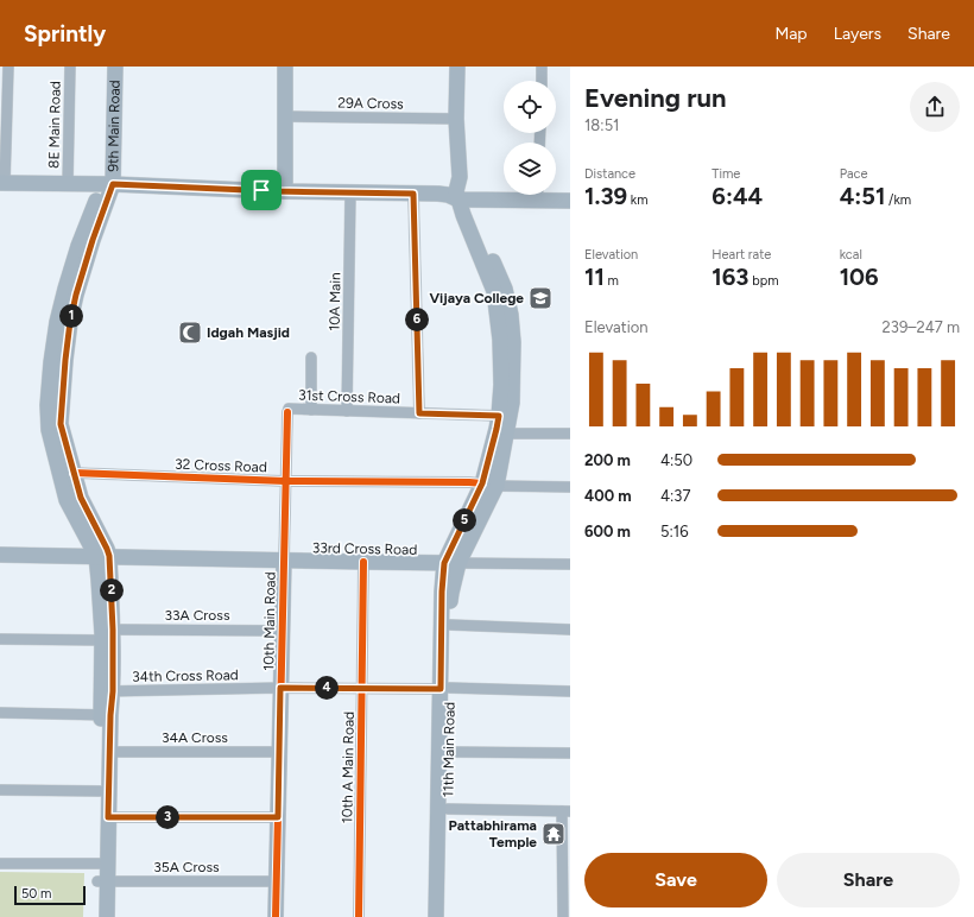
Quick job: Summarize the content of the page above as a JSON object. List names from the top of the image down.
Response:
{
  "streets": {
    "main road": [
      "9th Main Road",
      "33rd Cross Road",
      "10th Main Road",
      "11th Main Road"
    ],
    "street": [
      "29A Cross",
      "8E Main Road",
      "10A Main",
      "31st Cross Road",
      "32 Cross Road",
      "33A Cross",
      "34th Cross Road",
      "34A Cross",
      "10th A Main Road",
      "35A Cross"
    ]
  },
  "crossings": [
    ["29A Cross", "11th Main Road"],
    ["9th Main Road", "32 Cross Road"],
    ["9th Main Road", "33rd Cross Road"],
    ["9th Main Road", "33A Cross"],
    ["9th Main Road", "34th Cross Road"],
    ["9th Main Road", "34A Cross"],
    ["9th Main Road", "35A Cross"],
    ["10A Main", "31st Cross Road"],
    ["31st Cross Road", "10th Main Road"],
    ["31st Cross Road", "11th Main Road"],
    ["32 Cross Road", "10th Main Road"],
    ["32 Cross Road", "11th Main Road"],
    ["33rd Cross Road", "10th Main Road"],
    ["33rd Cross Road", "11th Main Road"],
    ["33rd Cross Road", "10th A Main Road"],
    ["33A Cross", "10th Main Road"],
    ["10th Main Road", "34th Cross Road"],
    ["10th Main Road", "34A Cross"],
    ["10th Main Road", "35A Cross"],
    ["34th Cross Road", "11th Main Road"],
    ["34th Cross Road", "10th A Main Road"]
  ],
  "places": {
    "school or university": ["Vijaya College"],
    "mosque": ["Idgah Masjid"],
    "temple": ["Pattabhirama Temple"]
  },
  "scale_bar": "50 m",
  "page": {
    "header": "Sprintly",
    "nav": ["Map", "Layers", "Share"],
    "heading": ["Evening run", "18:51"],
    "stats": [
      ["Distance", "1.39 km"],
      ["Time", "6:44"],
      ["Pace", "4:51 /km"],
      ["Elevation", "11 m"],
      ["Heart rate", "163 bpm"],
      ["kcal", "106"]
    ],
    "pins": [
      "1",
      "6",
      "5",
      "2",
      "4",
      "3"
    ],
    "chart": ["Elevation", "239–247 m"],
    "list": [
      {
        "name": "200 m",
        "note": "4:50"
      },
      {
        "name": "400 m",
        "note": "4:37"
      },
      {
        "name": "600 m",
        "note": "5:16"
      }
    ],
    "buttons": ["Save", "Share"],
    "scale": "50 m"
  }
}
